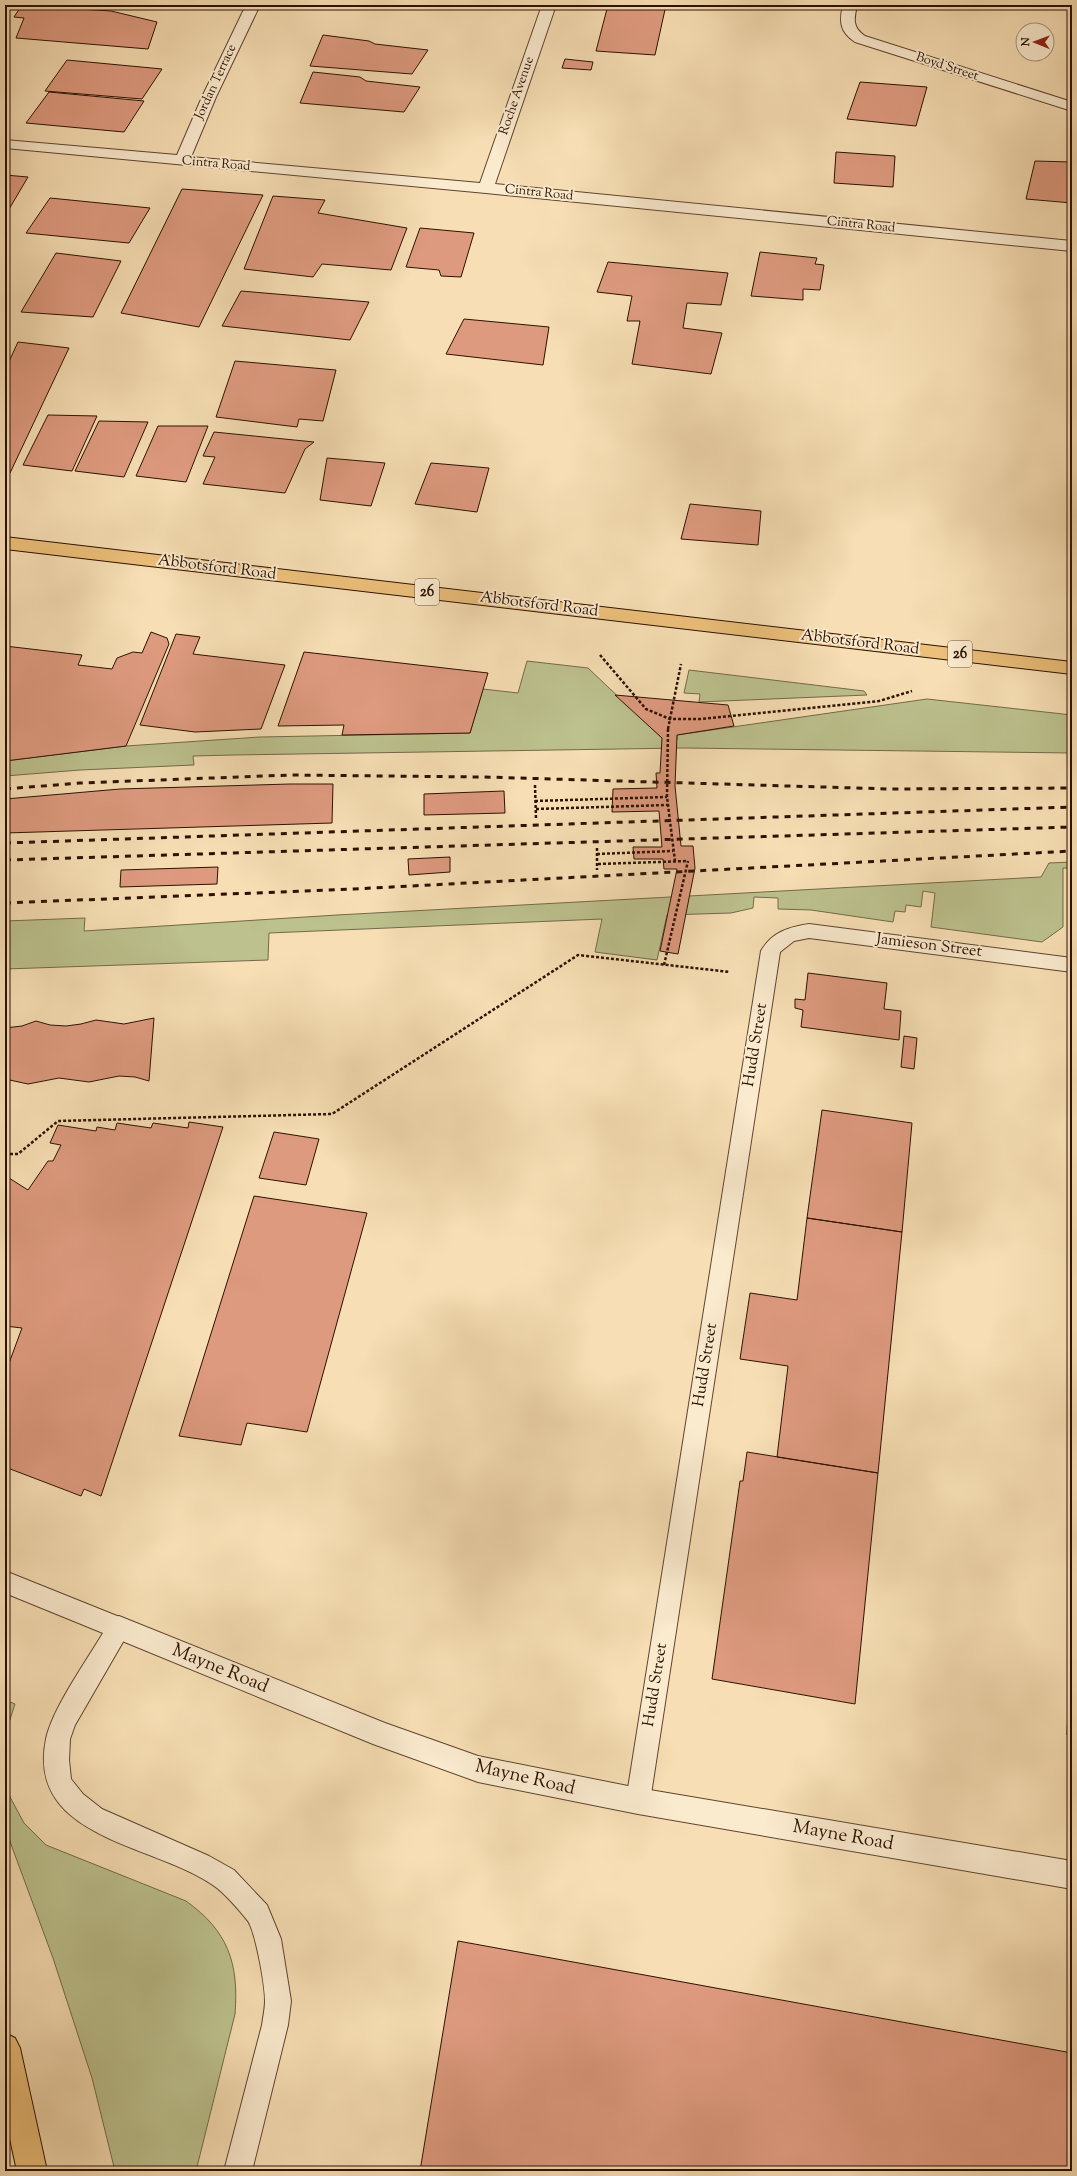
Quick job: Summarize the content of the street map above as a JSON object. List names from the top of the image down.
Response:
{
  "streets": {
    "highway": ["Abbotsford Road", "26"],
    "street": [
      "Boyd Street",
      "Jordan Terrace",
      "Roche Avenue",
      "Cintra Road",
      "Mayne Road"
    ],
    "lane": ["Jamieson Street", "Hudd Street"]
  },
  "crossings": [
    ["Jordan Terrace", "Cintra Road"],
    ["Roche Avenue", "Cintra Road"],
    ["Jamieson Street", "Hudd Street"],
    ["Hudd Street", "Mayne Road"]
  ],
  "north": "left"
}
